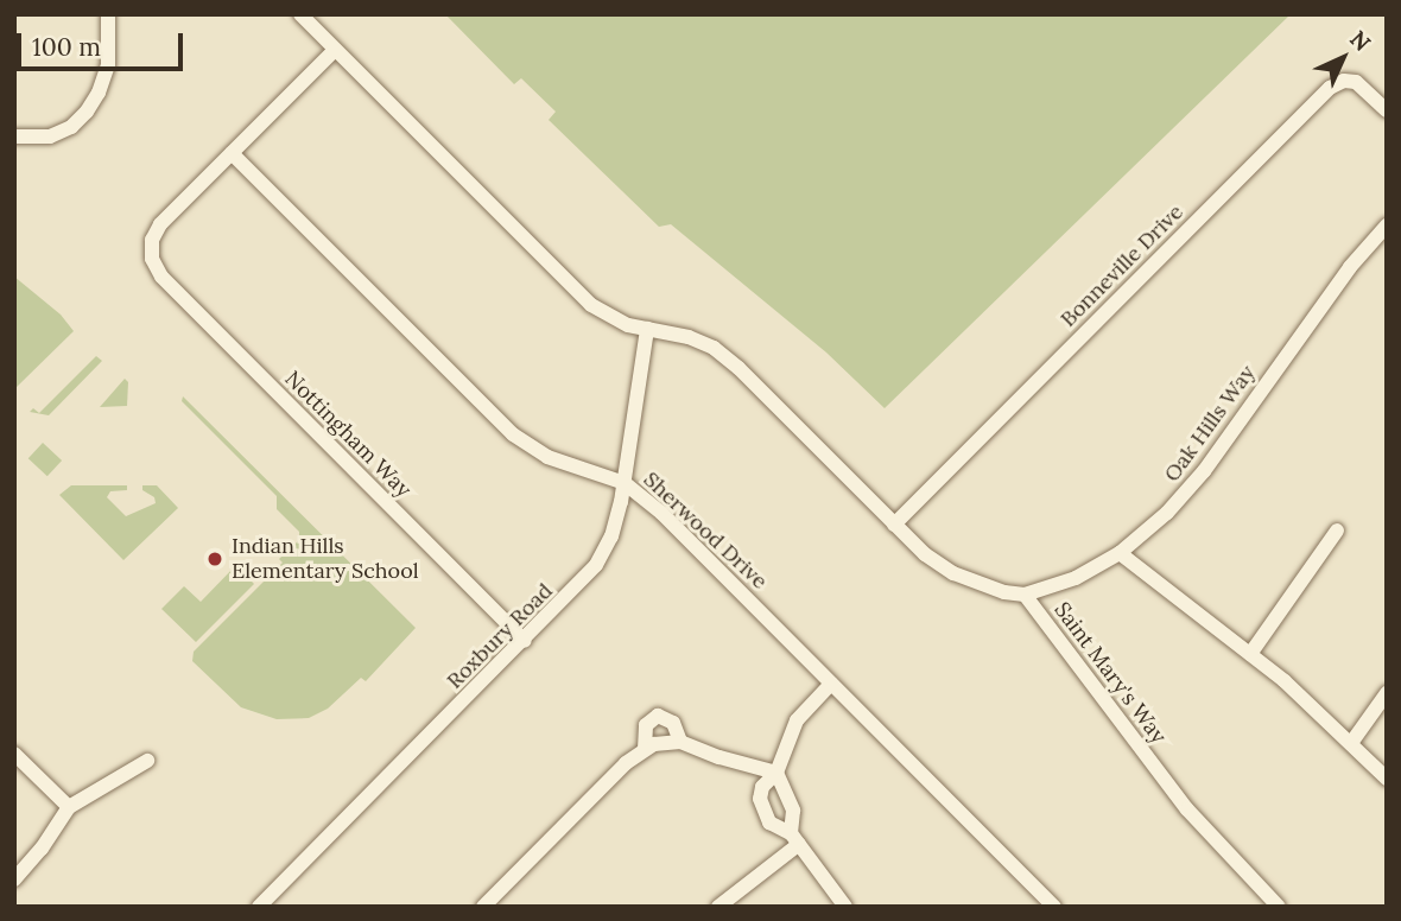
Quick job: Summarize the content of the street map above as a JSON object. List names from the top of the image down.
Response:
{
  "streets": {
    "street": [
      "Bonneville Drive",
      "Oak Hills Way",
      "Nottingham Way",
      "Sherwood Drive",
      "Roxbury Road",
      "Saint Mary's Way"
    ]
  },
  "crossings": [
    ["Bonneville Drive", "Saint Mary's Way"],
    ["Oak Hills Way", "Saint Mary's Way"],
    ["Nottingham Way", "Sherwood Drive"],
    ["Nottingham Way", "Roxbury Road"],
    ["Sherwood Drive", "Roxbury Road"],
    ["Roxbury Road", "Saint Mary's Way"]
  ],
  "places": ["Indian Hills Elementary School"],
  "scale_bar": "100 m",
  "north": "top right"
}
